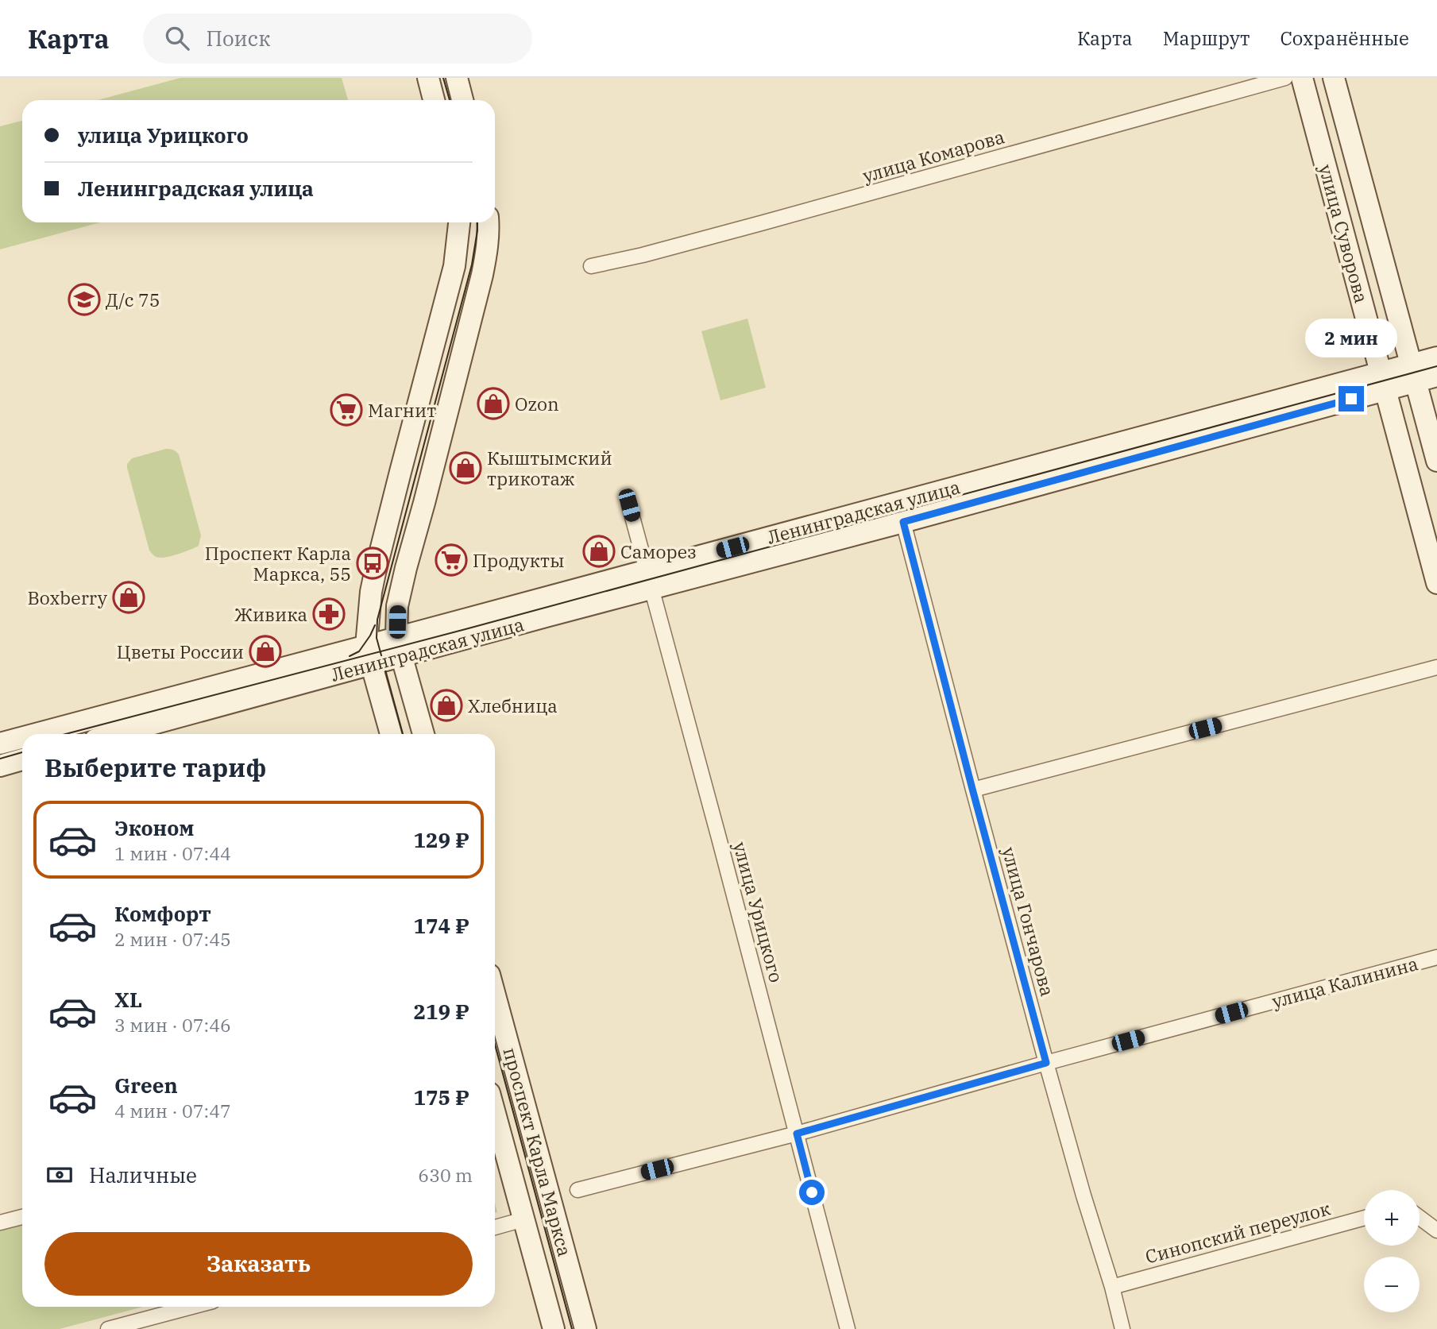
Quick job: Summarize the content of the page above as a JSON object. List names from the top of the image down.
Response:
{
  "streets": {
    "main road": ["улица Суворова", "Ленинградская улица", "проспект Карла Маркса"],
    "street": [
      "улица Комарова",
      "улица Урицкого",
      "улица Гончарова",
      "улица Калинина",
      "Синопский переулок"
    ]
  },
  "crossings": [
    ["улица Суворова", "Ленинградская улица"],
    ["Ленинградская улица", "улица Урицкого"],
    ["Ленинградская улица", "улица Гончарова"],
    ["улица Урицкого", "улица Калинина"],
    ["улица Гончарова", "улица Калинина"],
    ["улица Гончарова", "Синопский переулок"]
  ],
  "places": {
    "school or university": ["Д/с 75"],
    "shop": [
      "Ozon",
      "Кыштымский трикотаж",
      "Саморез",
      "Boxberry",
      "Цветы России",
      "Хлебница"
    ],
    "supermarket": ["Магнит", "Продукты"],
    "bus stop": ["Проспект Карла Маркса, 55"],
    "pharmacy": ["Живика"]
  },
  "page": {
    "header": "Карта",
    "search": "Поиск",
    "nav": ["Карта", "Маршрут", "Сохранённые"],
    "banner": ["улица Урицкого", "Ленинградская улица"],
    "bubble": "2 мин",
    "heading": "Выберите тариф",
    "list": [
      {
        "name": "Эконом",
        "note": "1 мин · 07:44",
        "value": "129 ₽"
      },
      {
        "name": "Комфорт",
        "note": "2 мин · 07:45",
        "value": "174 ₽"
      },
      {
        "name": "XL",
        "note": "3 мин · 07:46",
        "value": "219 ₽"
      },
      {
        "name": "Green",
        "note": "4 мин · 07:47",
        "value": "175 ₽"
      }
    ],
    "pay": ["Наличные", "630 m"],
    "map_buttons": ["+", "−"],
    "buttons": "Заказать"
  }
}
